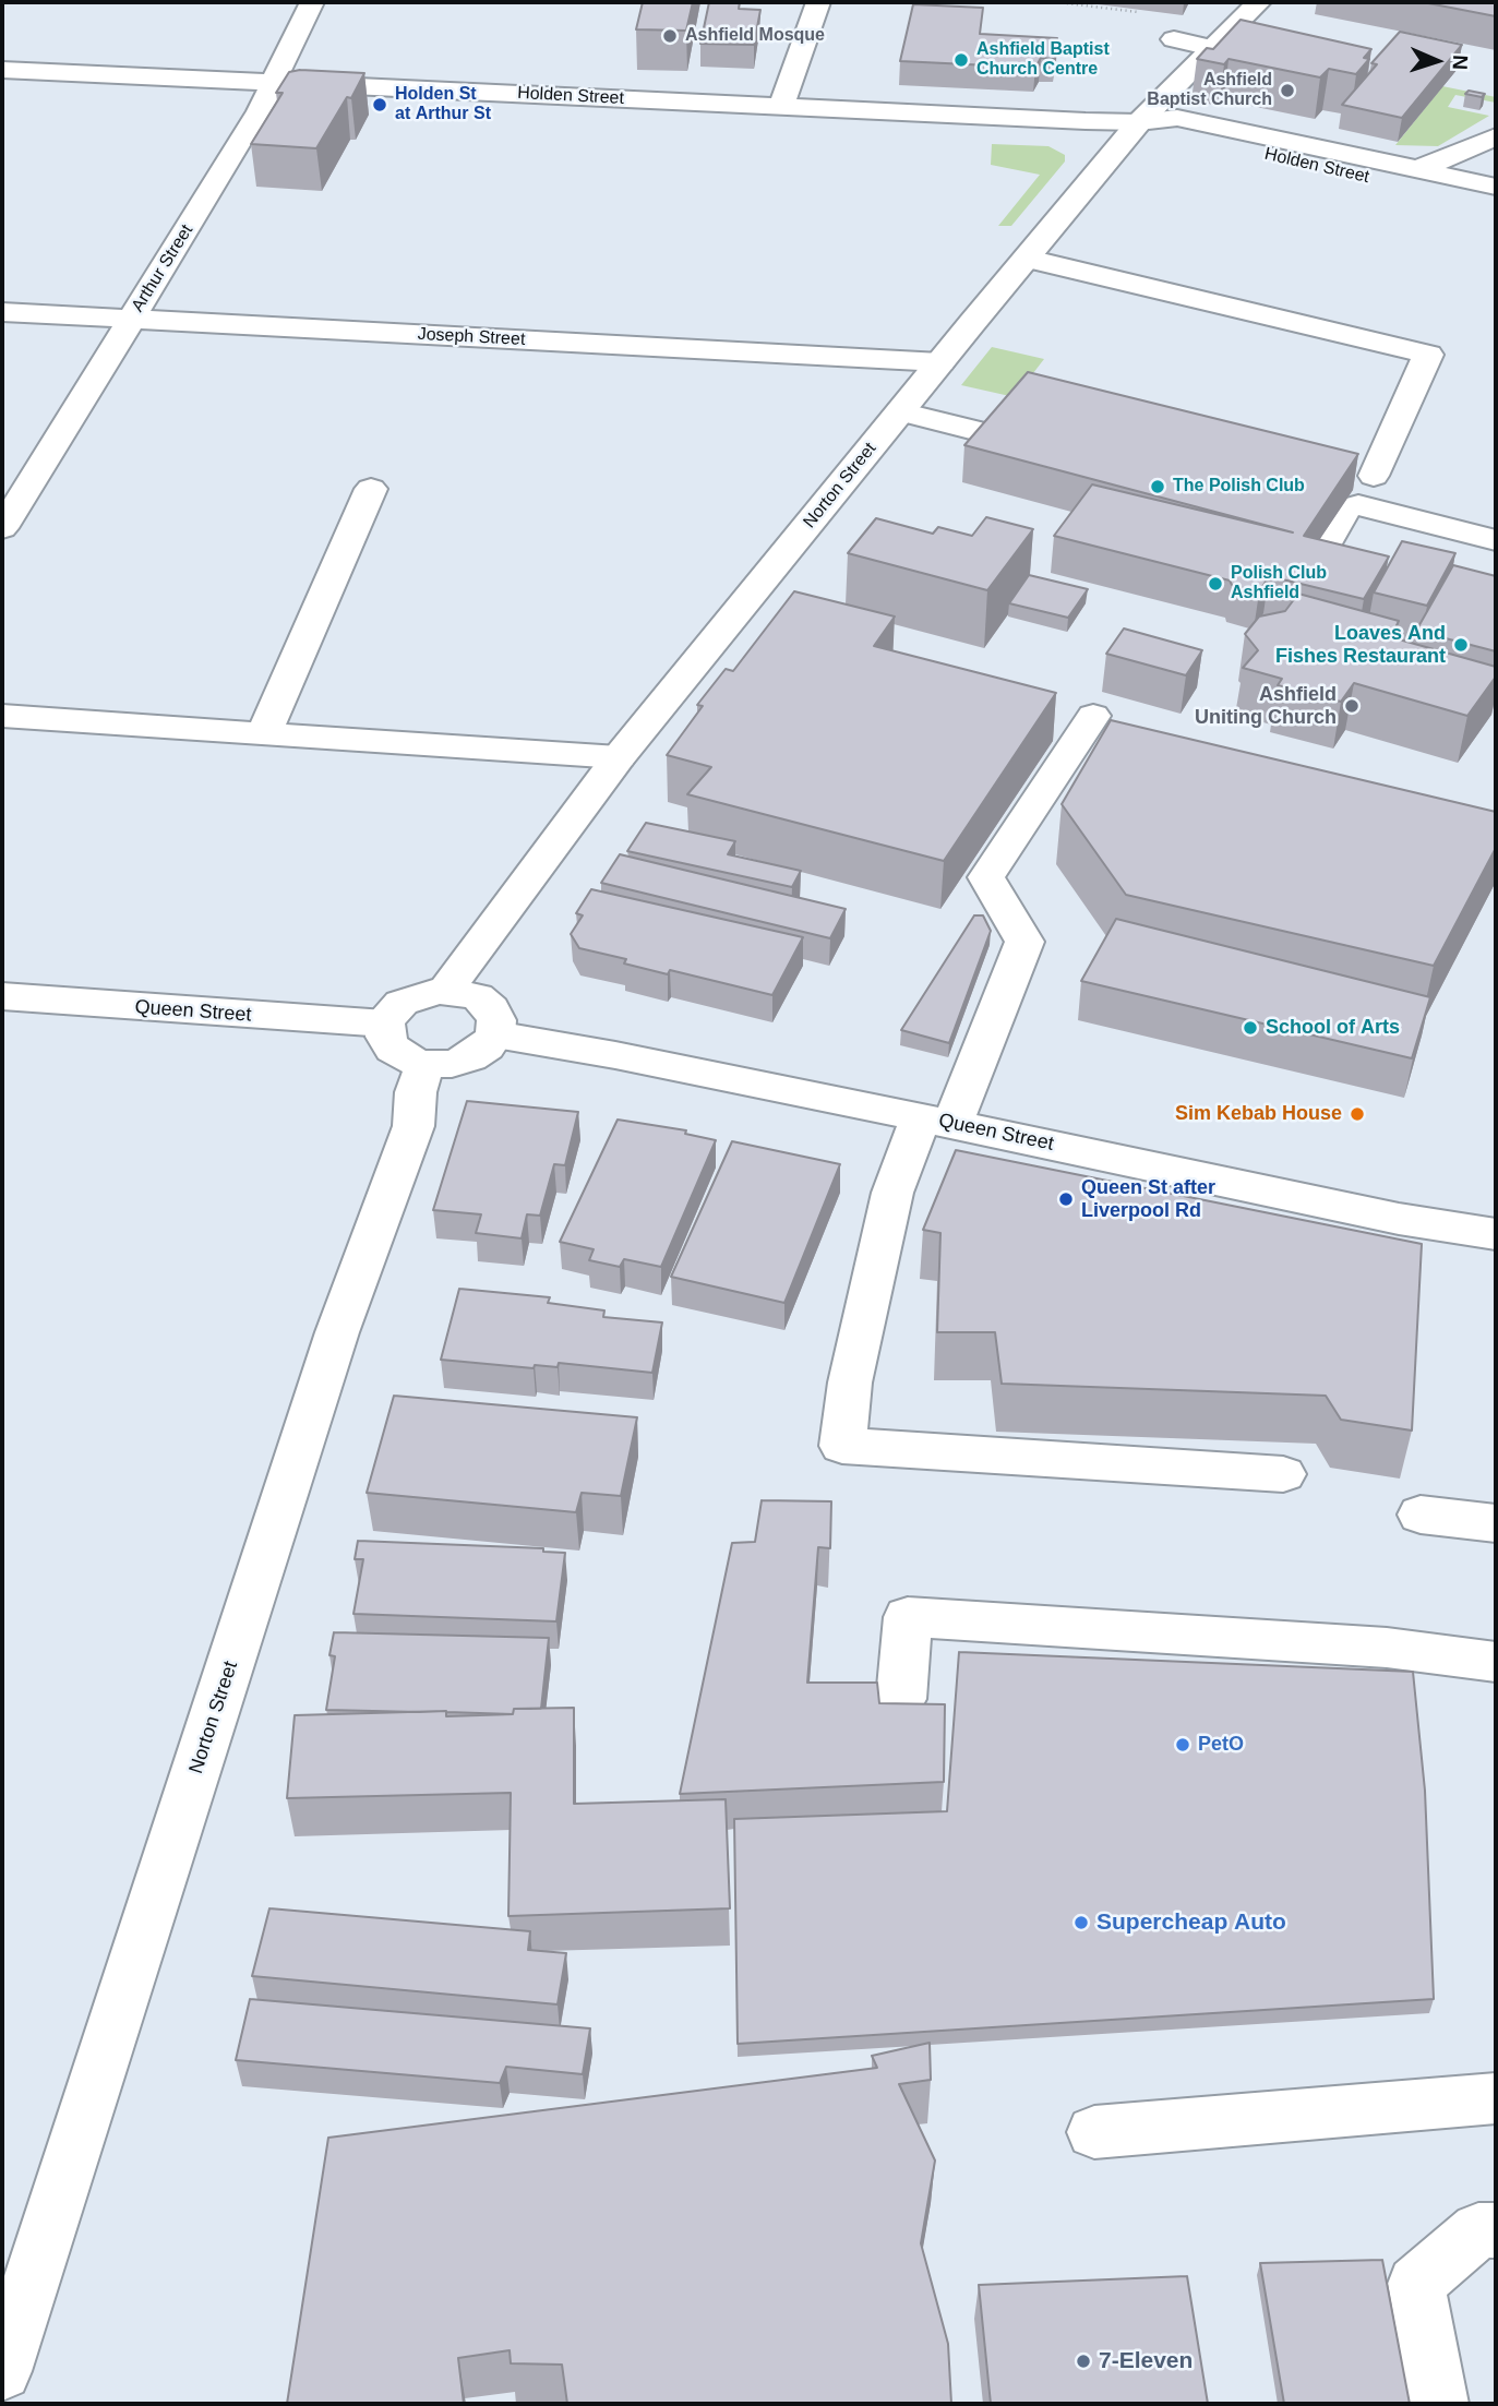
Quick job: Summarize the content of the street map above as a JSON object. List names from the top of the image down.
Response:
{
  "streets": {
    "street": [
      "Holden Street",
      "Arthur Street",
      "Joseph Street",
      "Norton Street",
      "Queen Street"
    ]
  },
  "crossings": [
    ["Holden Street", "Arthur Street"],
    ["Holden Street", "Norton Street"],
    ["Arthur Street", "Joseph Street"],
    ["Joseph Street", "Norton Street"],
    ["Norton Street", "Queen Street"]
  ],
  "places": [
    "Ashfield Mosque",
    "Ashfield Baptist Church Centre",
    "Ashfield Baptist Church",
    "Holden St at Arthur St",
    "The Polish Club",
    "Polish Club Ashfield",
    "Loaves And Fishes Restaurant",
    "Ashfield Uniting Church",
    "School of Arts",
    "Sim Kebab House",
    "Queen St after Liverpool Rd",
    "PetO",
    "Supercheap Auto",
    "7-Eleven"
  ],
  "north": "right"
}
